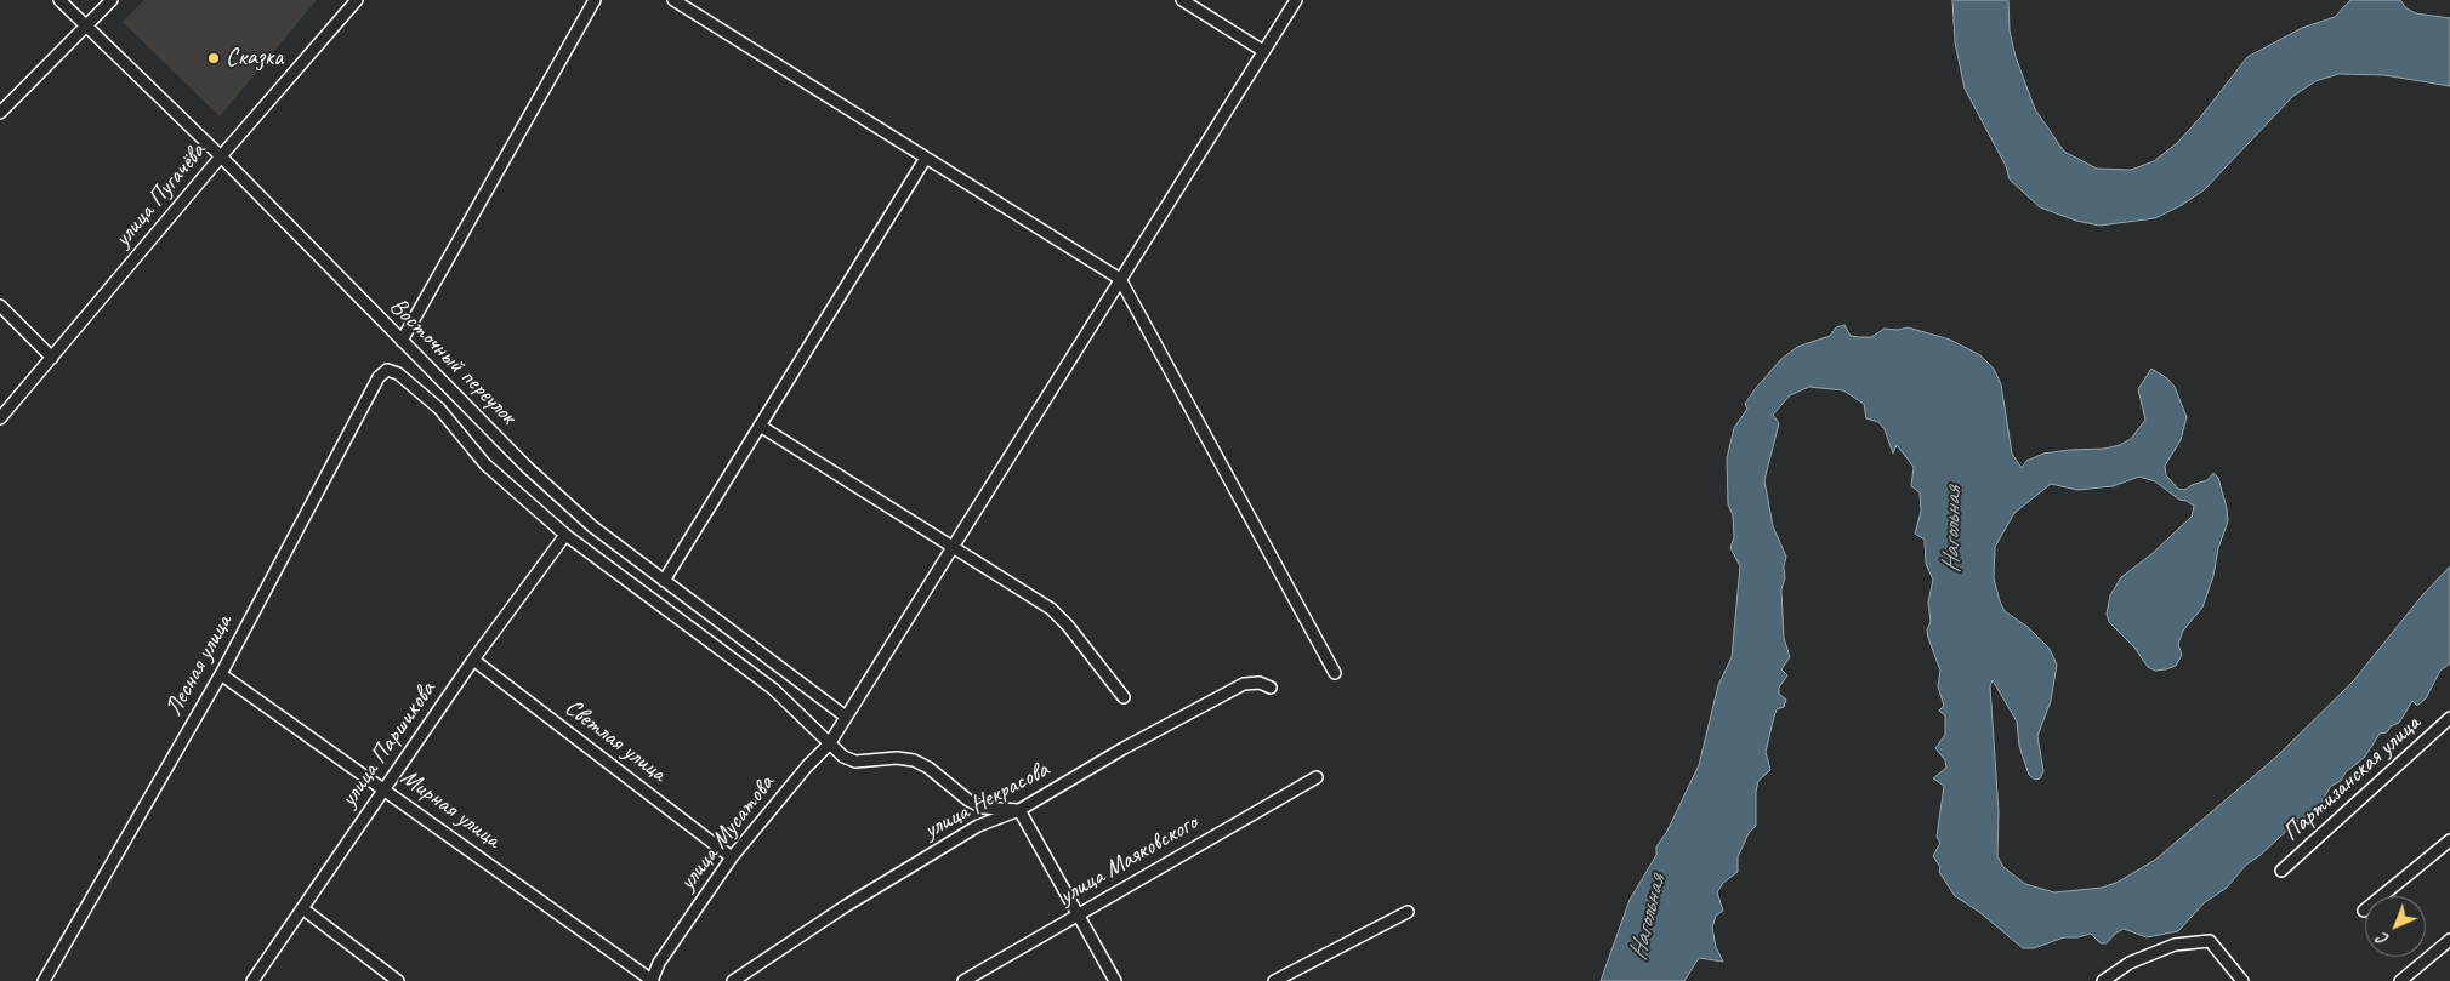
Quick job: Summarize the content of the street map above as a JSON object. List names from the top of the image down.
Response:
{
  "streets": {
    "street": [
      "улица Пугачёва",
      "Восточный переулок",
      "Лесная улица",
      "Светлая улица",
      "улица Паршикова",
      "Партизанская улица",
      "улица Некрасова",
      "Мирная улица",
      "улица Мусатова",
      "улица Маяковского"
    ]
  },
  "crossings": [
    ["улица Пугачёва", "Восточный переулок"],
    ["Восточный переулок", "Лесная улица"],
    ["Восточный переулок", "улица Паршикова"],
    ["Восточный переулок", "улица Некрасова"],
    ["Восточный переулок", "улица Мусатова"],
    ["Лесная улица", "Мирная улица"],
    ["Светлая улица", "улица Паршикова"],
    ["Светлая улица", "улица Мусатова"],
    ["улица Паршикова", "Мирная улица"],
    ["Мирная улица", "улица Мусатова"]
  ],
  "water": ["Нагольная"],
  "places": ["Сказка"],
  "north": "bottom left"
}
